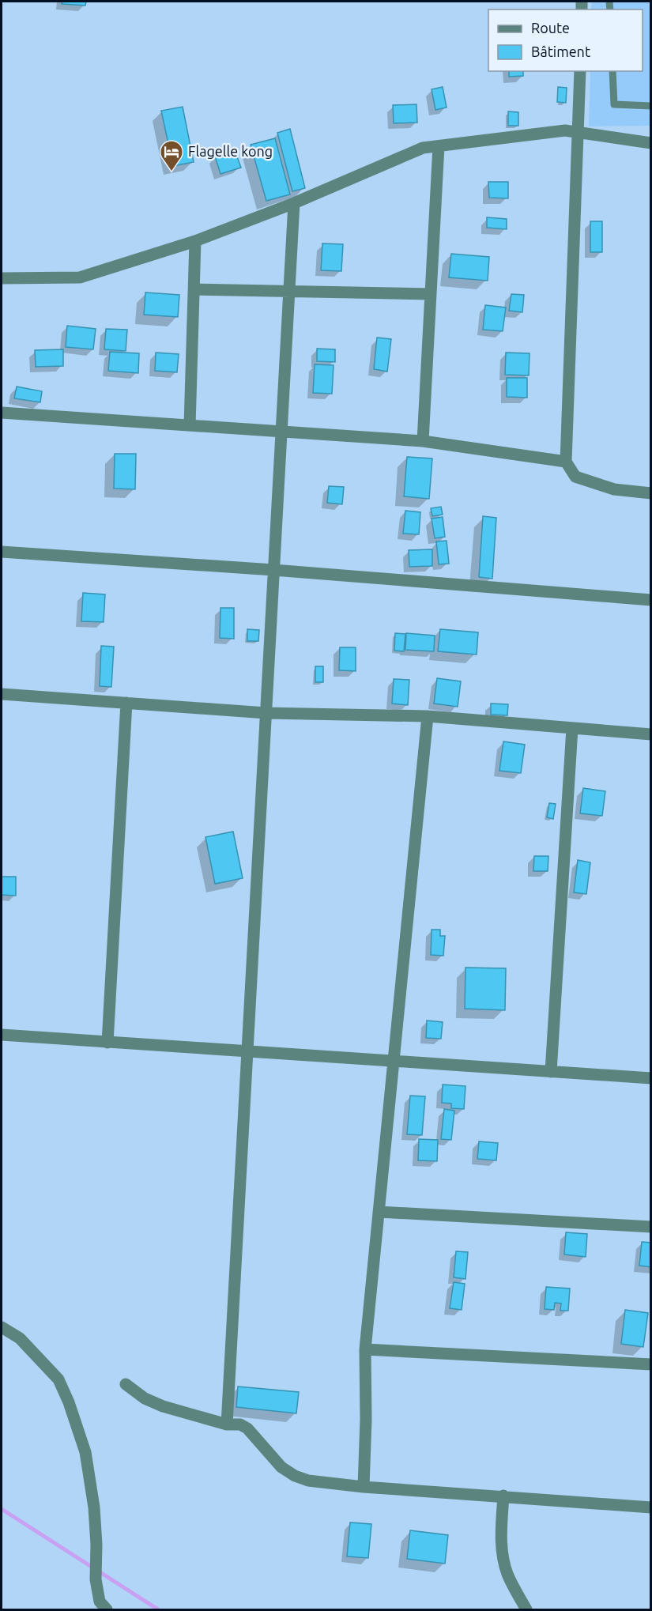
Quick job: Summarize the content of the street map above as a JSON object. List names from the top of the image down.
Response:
{
  "places": {
    "hotel": ["Flagelle kong"]
  },
  "legend": ["Route", "Bâtiment"]
}
